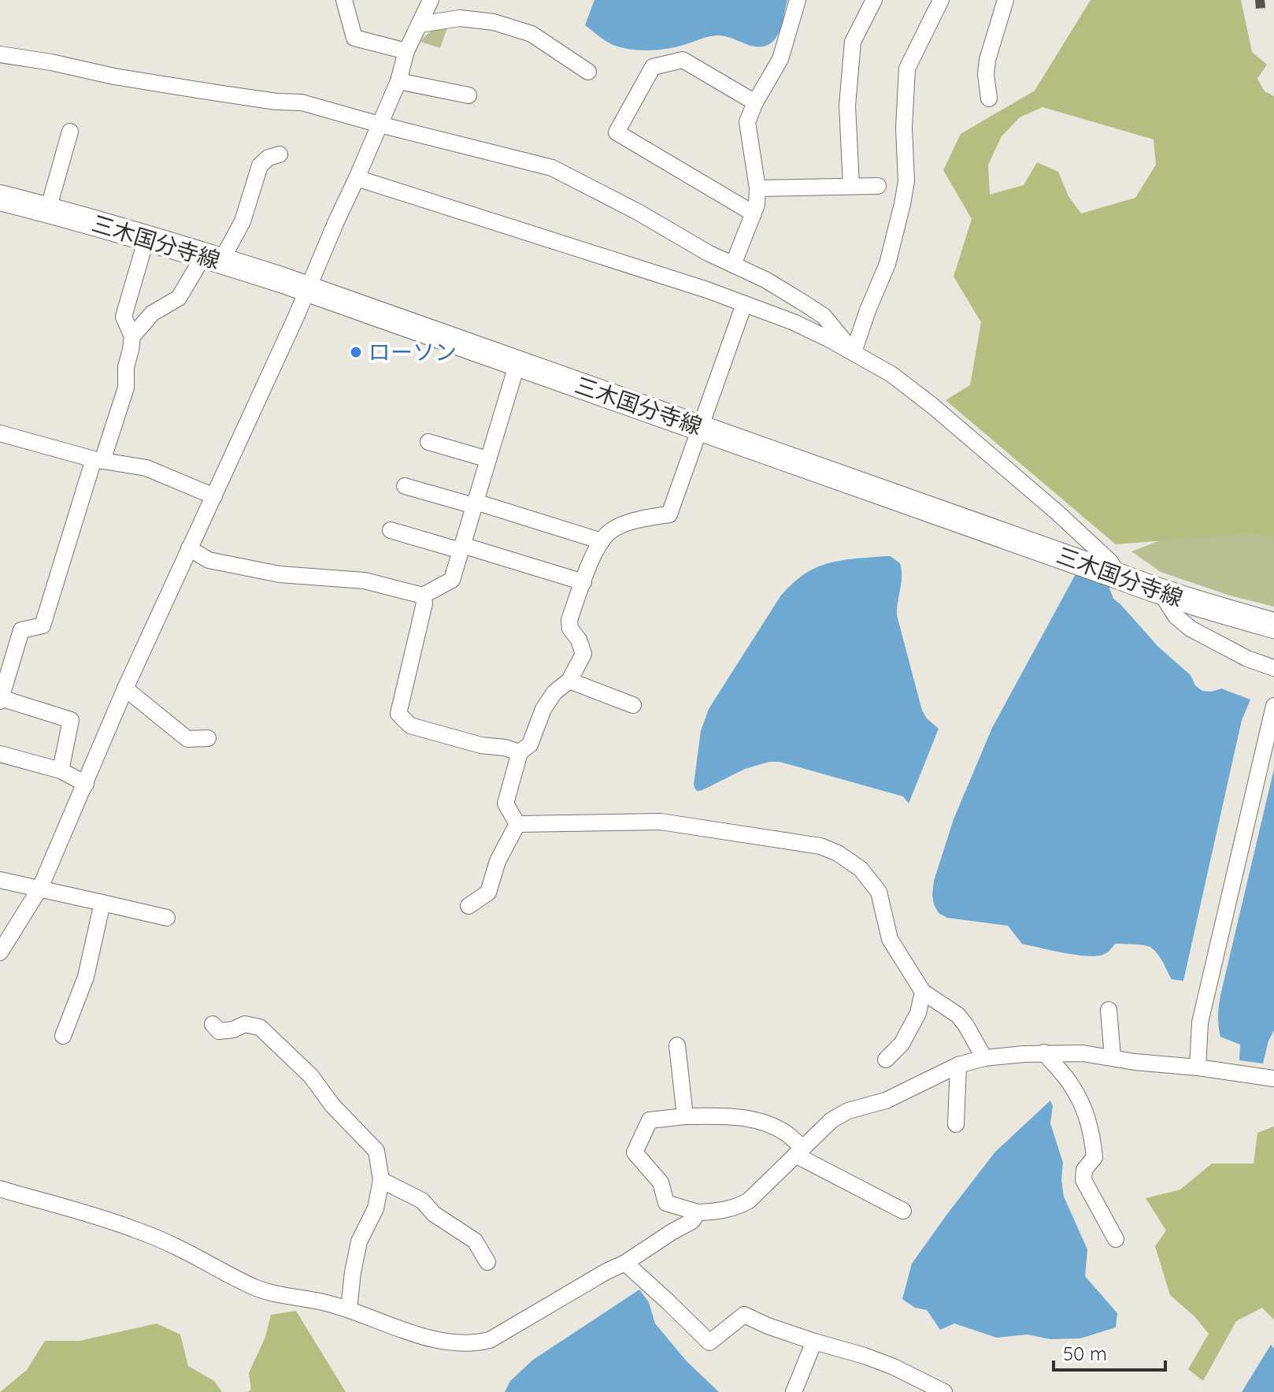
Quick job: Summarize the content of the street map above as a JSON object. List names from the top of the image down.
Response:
{
  "streets": {
    "main road": ["三木国分寺線"]
  },
  "places": ["ローソン"],
  "scale_bar": "50 m"
}
